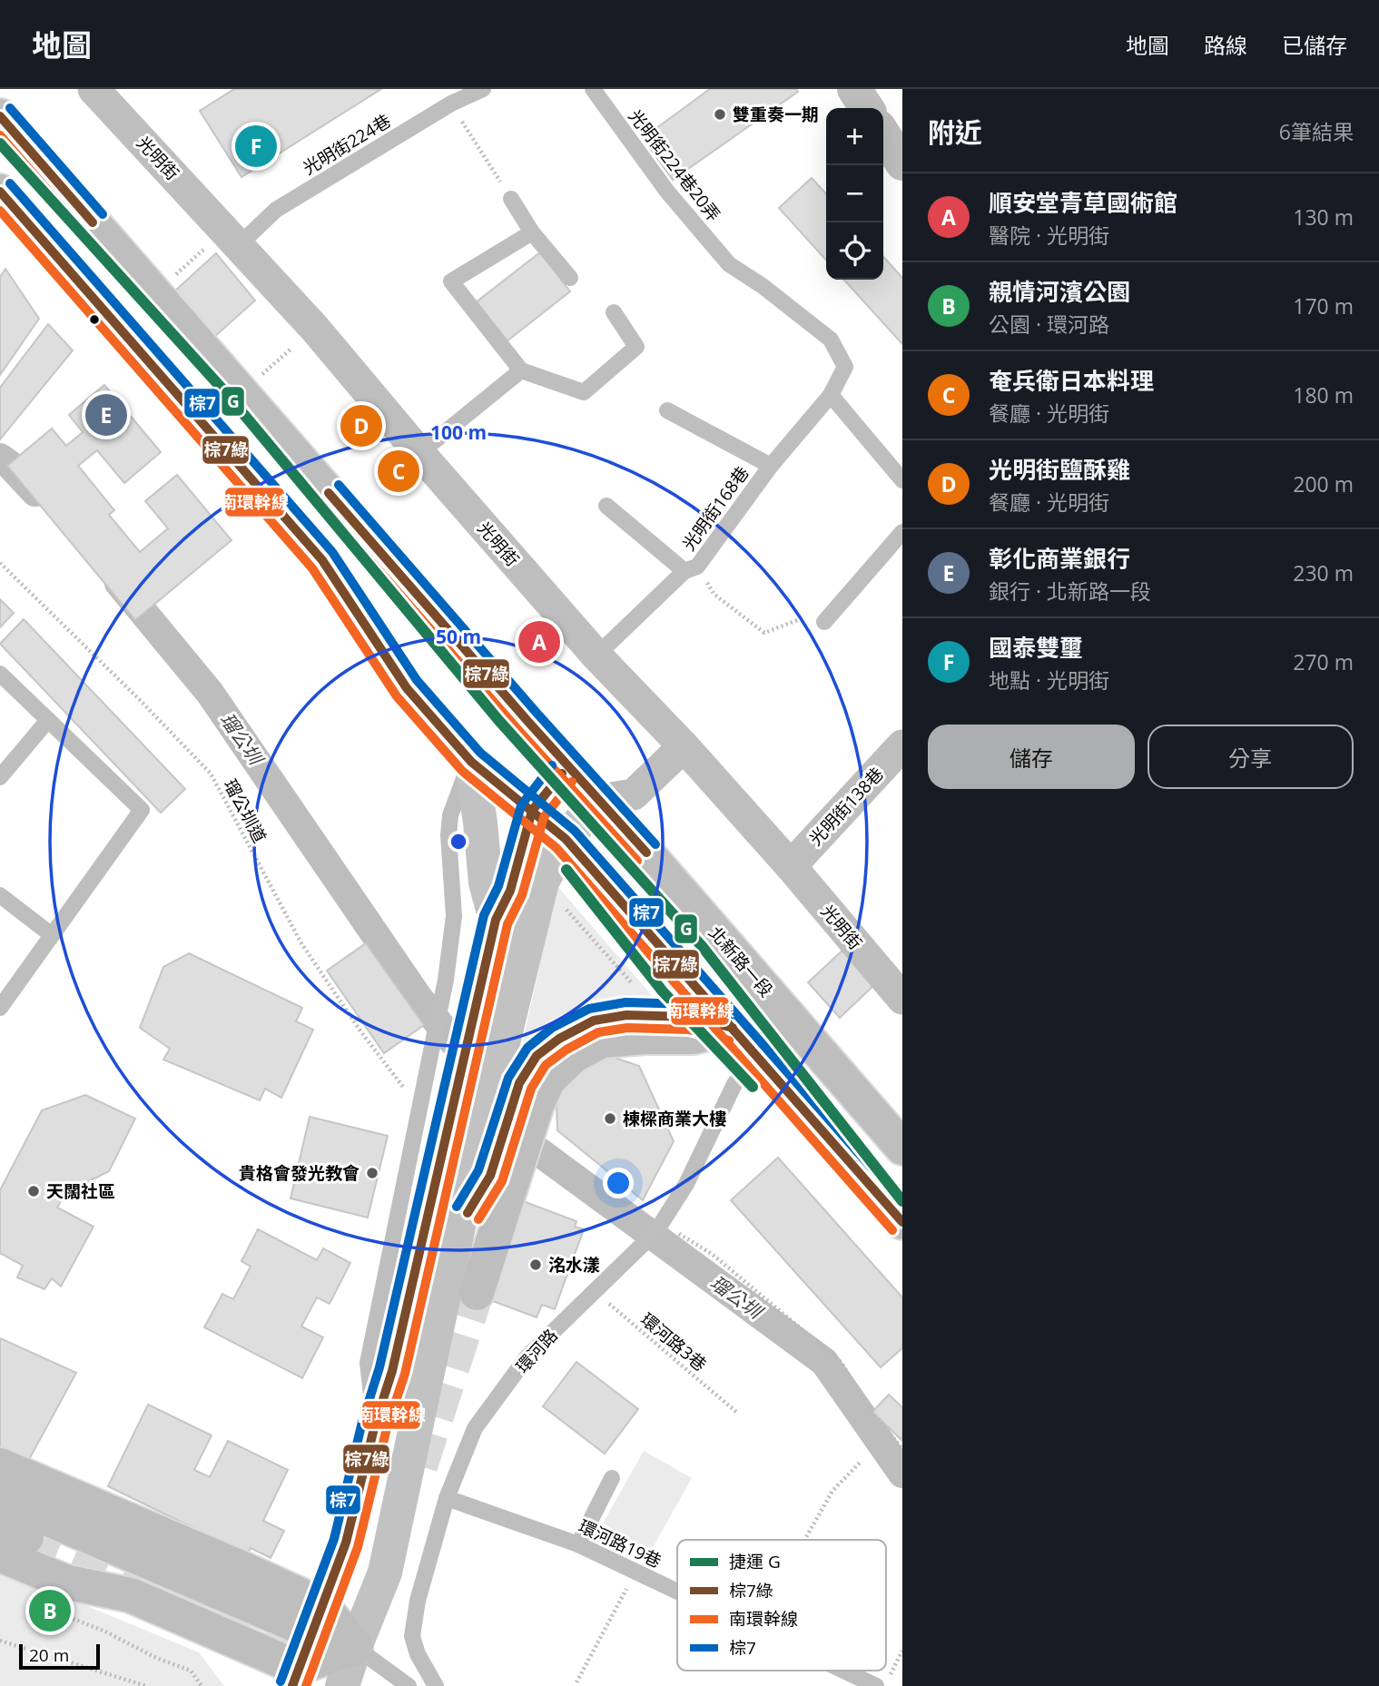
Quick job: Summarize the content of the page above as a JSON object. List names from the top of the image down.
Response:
{
  "streets": {
    "main road": ["北新路一段"],
    "street": ["光明街", "光明街138巷"],
    "lane": [
      "光明街224巷",
      "光明街224巷20弄",
      "光明街168巷",
      "環河路",
      "環河路19巷"
    ],
    "path": ["瑠公圳道", "環河路3巷"]
  },
  "crossings": [
    ["光明街224巷", "光明街"],
    ["光明街", "光明街168巷"],
    ["光明街", "光明街138巷"],
    ["光明街224巷20弄", "光明街168巷"],
    ["環河路3巷", "環河路"],
    ["環河路", "環河路19巷"]
  ],
  "water": ["瑠公圳"],
  "places": [
    "雙重奏一期",
    "棟樑商業大樓",
    "貴格會發光教會",
    "天闊社區",
    "洺水漾"
  ],
  "lines": [
    "transit line 棕7",
    "transit line 棕7綠",
    "transit line 南環幹線",
    "metro line G"
  ],
  "legend": [
    "捷運 G",
    "棕7綠",
    "南環幹線",
    "棕7"
  ],
  "scale_bar": "20 m",
  "page": {
    "header": "地圖",
    "nav": ["地圖", "路線", "已儲存"],
    "heading": ["附近", "6筆結果"],
    "map_buttons": ["+", "−"],
    "pins": [
      "F",
      "E",
      "D",
      "C",
      "A",
      "B"
    ],
    "list": [
      {
        "mark": "A",
        "name": "順安堂青草國術館",
        "note": "醫院 · 光明街",
        "value": "130 m"
      },
      {
        "mark": "B",
        "name": "親情河濱公園",
        "note": "公園 · 環河路",
        "value": "170 m"
      },
      {
        "mark": "C",
        "name": "奄兵衛日本料理",
        "note": "餐廳 · 光明街",
        "value": "180 m"
      },
      {
        "mark": "D",
        "name": "光明街鹽酥雞",
        "note": "餐廳 · 光明街",
        "value": "200 m"
      },
      {
        "mark": "E",
        "name": "彰化商業銀行",
        "note": "銀行 · 北新路一段",
        "value": "230 m"
      },
      {
        "mark": "F",
        "name": "國泰雙璽",
        "note": "地點 · 光明街",
        "value": "270 m"
      }
    ],
    "buttons": ["儲存", "分享"],
    "scale": "20 m"
  },
  "rings": ["100 m", "50 m"]
}
